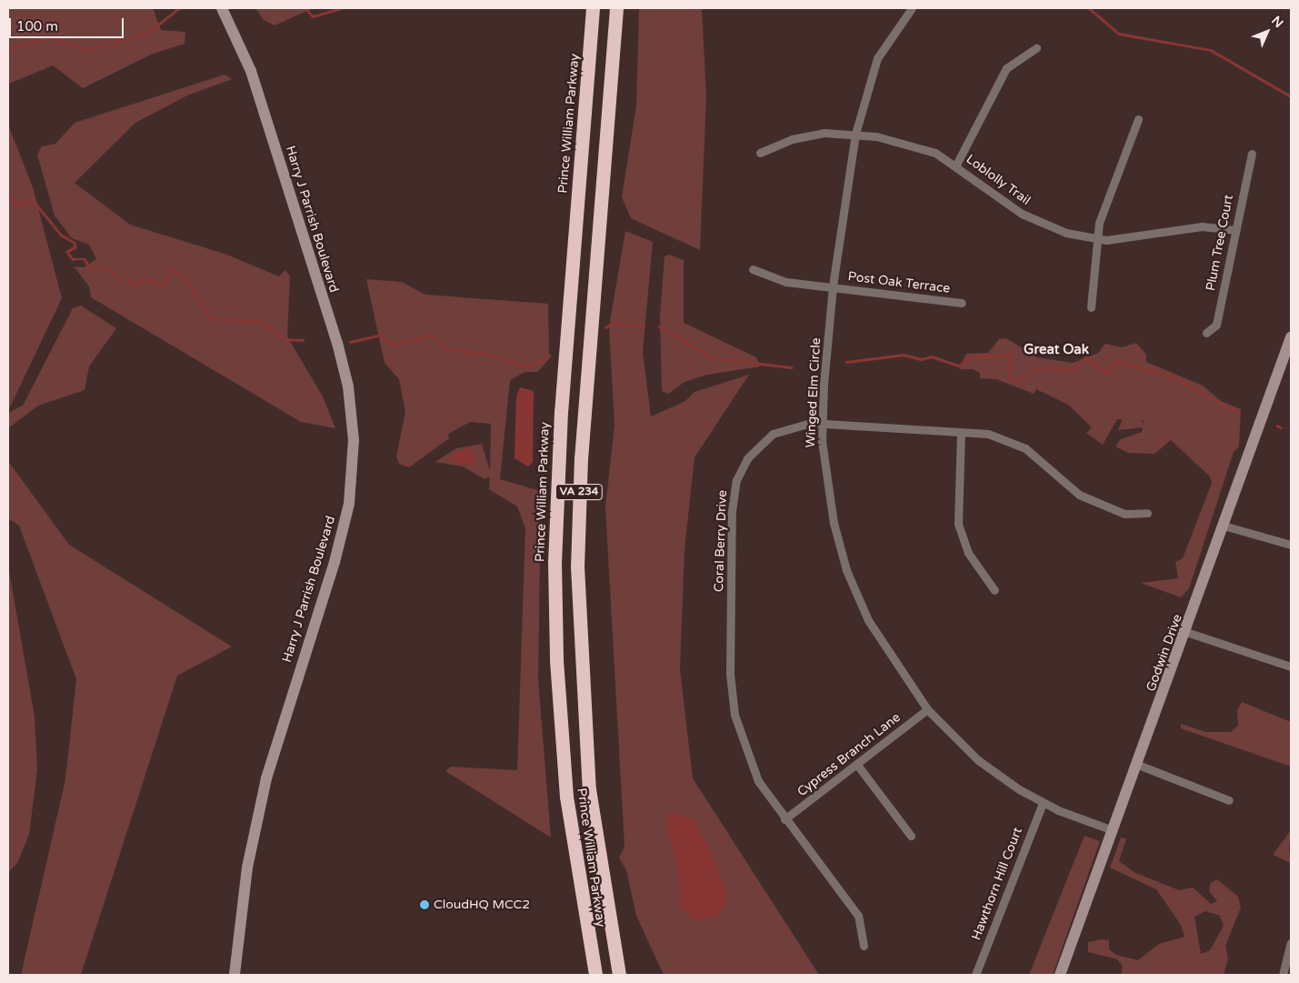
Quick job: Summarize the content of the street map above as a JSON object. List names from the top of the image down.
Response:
{
  "streets": {
    "highway": ["Prince William Parkway", "VA 234"],
    "street": [
      "Loblolly Trail",
      "Harry J Parrish Boulevard",
      "Plum Tree Court",
      "Post Oak Terrace",
      "Winged Elm Circle",
      "Coral Berry Drive",
      "Godwin Drive",
      "Cypress Branch Lane",
      "Hawthorn Hill Court"
    ]
  },
  "crossings": [
    ["Loblolly Trail", "Plum Tree Court"],
    ["Loblolly Trail", "Winged Elm Circle"],
    ["Post Oak Terrace", "Winged Elm Circle"],
    ["Winged Elm Circle", "Coral Berry Drive"],
    ["Winged Elm Circle", "Godwin Drive"],
    ["Winged Elm Circle", "Cypress Branch Lane"],
    ["Winged Elm Circle", "Hawthorn Hill Court"],
    ["Coral Berry Drive", "Cypress Branch Lane"]
  ],
  "districts": ["Great Oak"],
  "places": ["CloudHQ MCC2"],
  "scale_bar": "100 m",
  "north": "top right"
}
